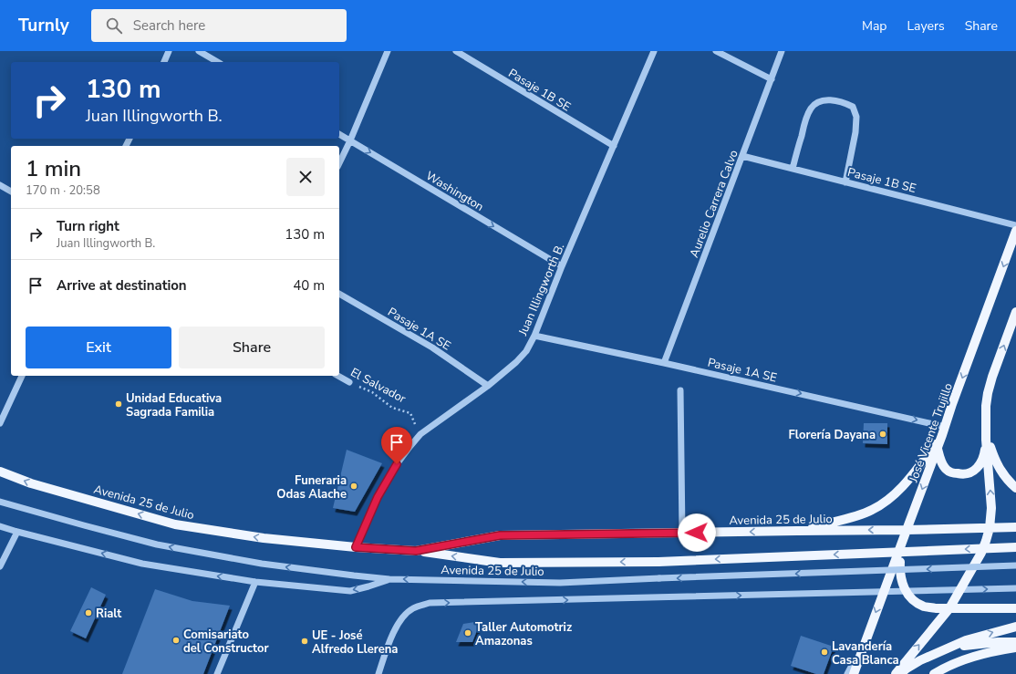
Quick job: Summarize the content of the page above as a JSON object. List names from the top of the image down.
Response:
{
  "streets": {
    "main road": ["José Vicente Trujillo", "Avenida 25 de Julio"],
    "street": [
      "Pasaje 1B SE",
      "Washington",
      "Aurelio Carrera Calvo",
      "Juan Illingworth B.",
      "Pasaje 1A SE",
      "El Salvador"
    ]
  },
  "crossings": [
    ["Pasaje 1B SE", "Aurelio Carrera Calvo"],
    ["Pasaje 1B SE", "Juan Illingworth B."],
    ["Washington", "Juan Illingworth B."],
    ["Aurelio Carrera Calvo", "Pasaje 1A SE"],
    ["Juan Illingworth B.", "Pasaje 1A SE"],
    ["Juan Illingworth B.", "El Salvador"],
    ["Juan Illingworth B.", "Avenida 25 de Julio"],
    ["Pasaje 1A SE", "José Vicente Trujillo"],
    ["José Vicente Trujillo", "Avenida 25 de Julio"]
  ],
  "one_way": ["Washington", "Pasaje 1A SE", "Avenida 25 de Julio"],
  "places": [
    "Unidad Educativa Sagrada Familia",
    "Florería Dayana",
    "Funeraria Odas Alache",
    "Rialt",
    "Taller Automotriz Amazonas",
    "Comisariato del Constructor",
    "UE - José Alfredo Llerena",
    "Lavandería Casa Blanca"
  ],
  "page": {
    "header": "Turnly",
    "search": "Search here",
    "nav": ["Map", "Layers", "Share"],
    "turn": ["130 m", "Juan Illingworth B."],
    "heading": ["1 min", "170 m · 20:58"],
    "list": [
      {
        "name": "Turn right",
        "note": "Juan Illingworth B.",
        "value": "130 m"
      },
      {
        "name": "Arrive at destination",
        "value": "40 m"
      }
    ],
    "buttons": ["Exit", "Share"]
  }
}
